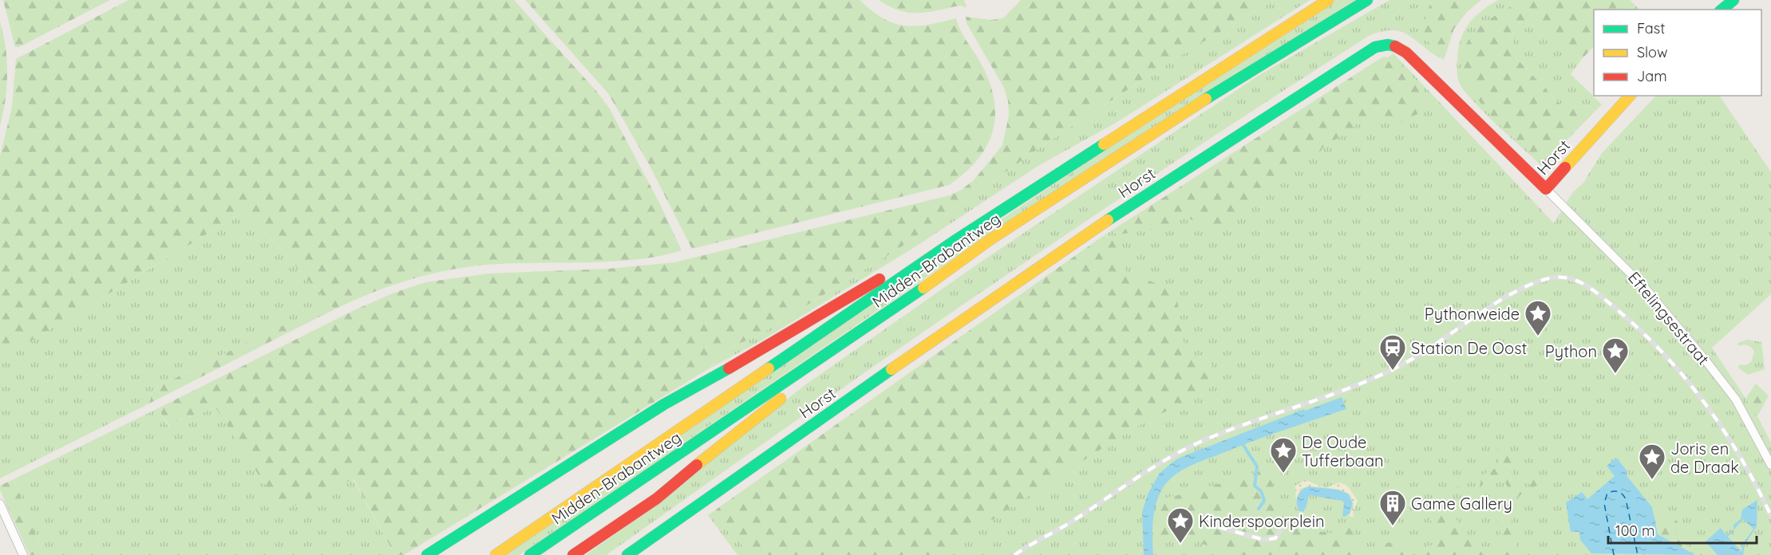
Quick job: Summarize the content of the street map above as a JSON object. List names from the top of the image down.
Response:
{
  "streets": {
    "main road": ["Horst", "Midden-Brabantweg"],
    "street": ["Eftelingsestraat"]
  },
  "crossings": [
    ["Horst", "Eftelingsestraat"]
  ],
  "places": {
    "place": [
      "Pythonweide",
      "Python",
      "De Oude Tufferbaan",
      "Joris en de Draak",
      "Kinderspoorplein"
    ],
    "station": ["Station De Oost"],
    "building": ["Game Gallery"]
  },
  "legend": ["Fast", "Slow", "Jam"],
  "scale_bar": "100 m"
}
